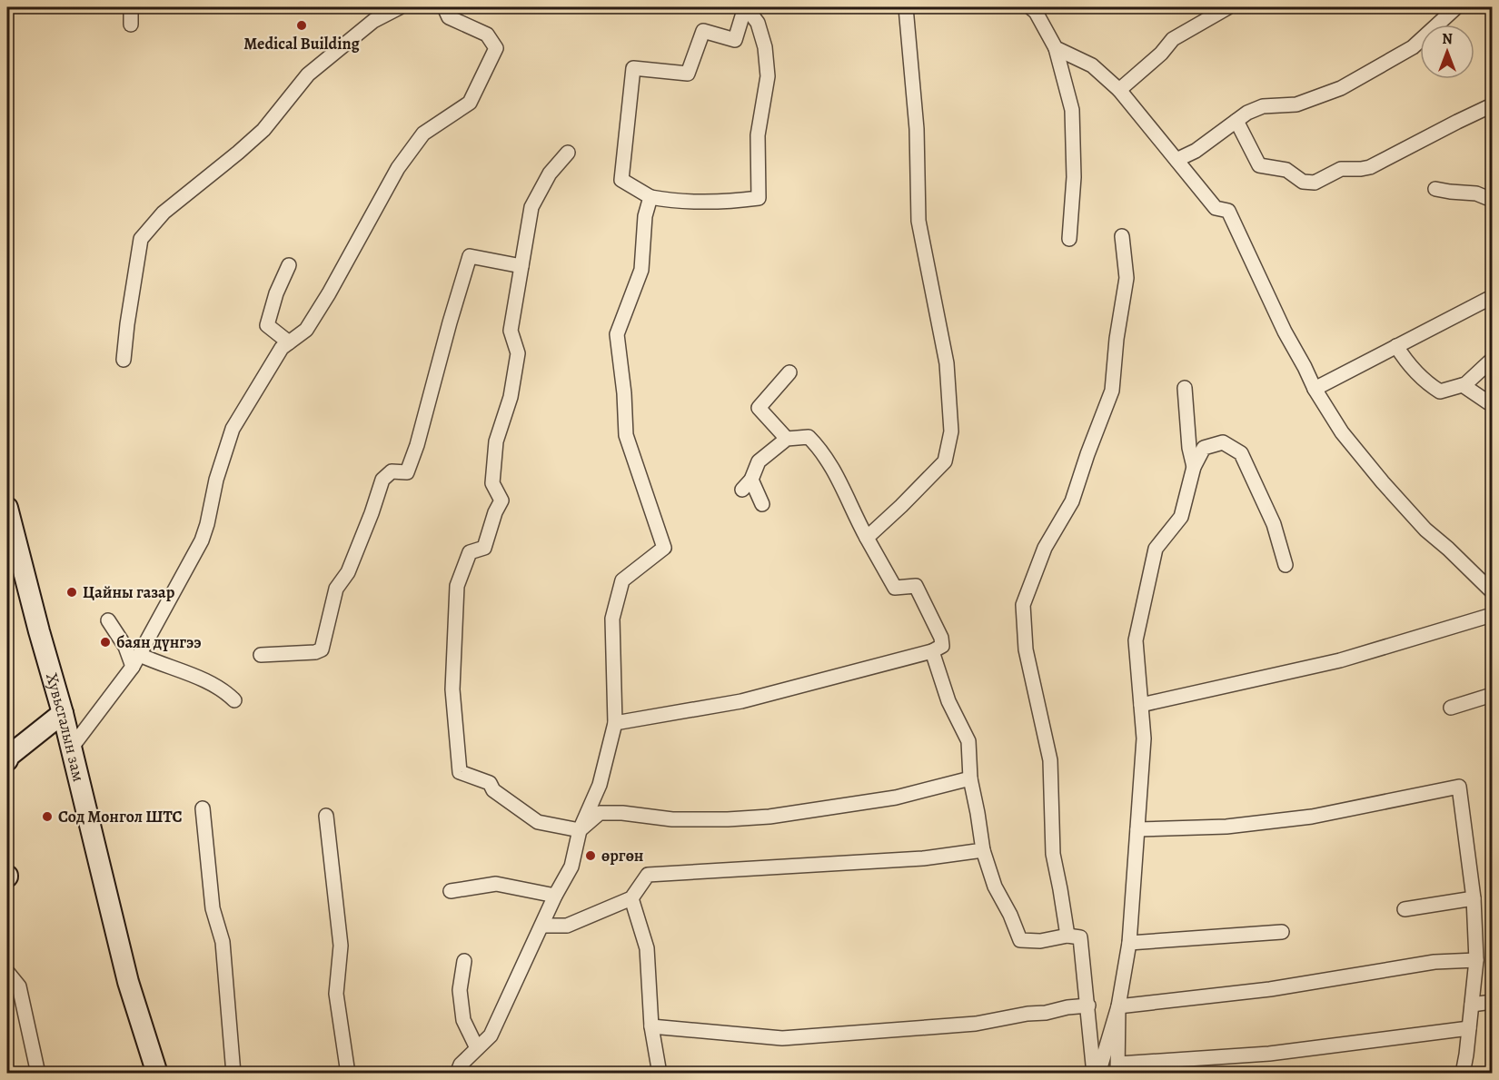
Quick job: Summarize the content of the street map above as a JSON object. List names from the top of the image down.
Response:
{
  "streets": {
    "main road": ["Хувьсгалын зам"]
  },
  "places": [
    "Medical Building",
    "Цайны газар",
    "баян дүнгээ",
    "Сод Монгол ШТС",
    "өргөн"
  ],
  "north": "top"
}
